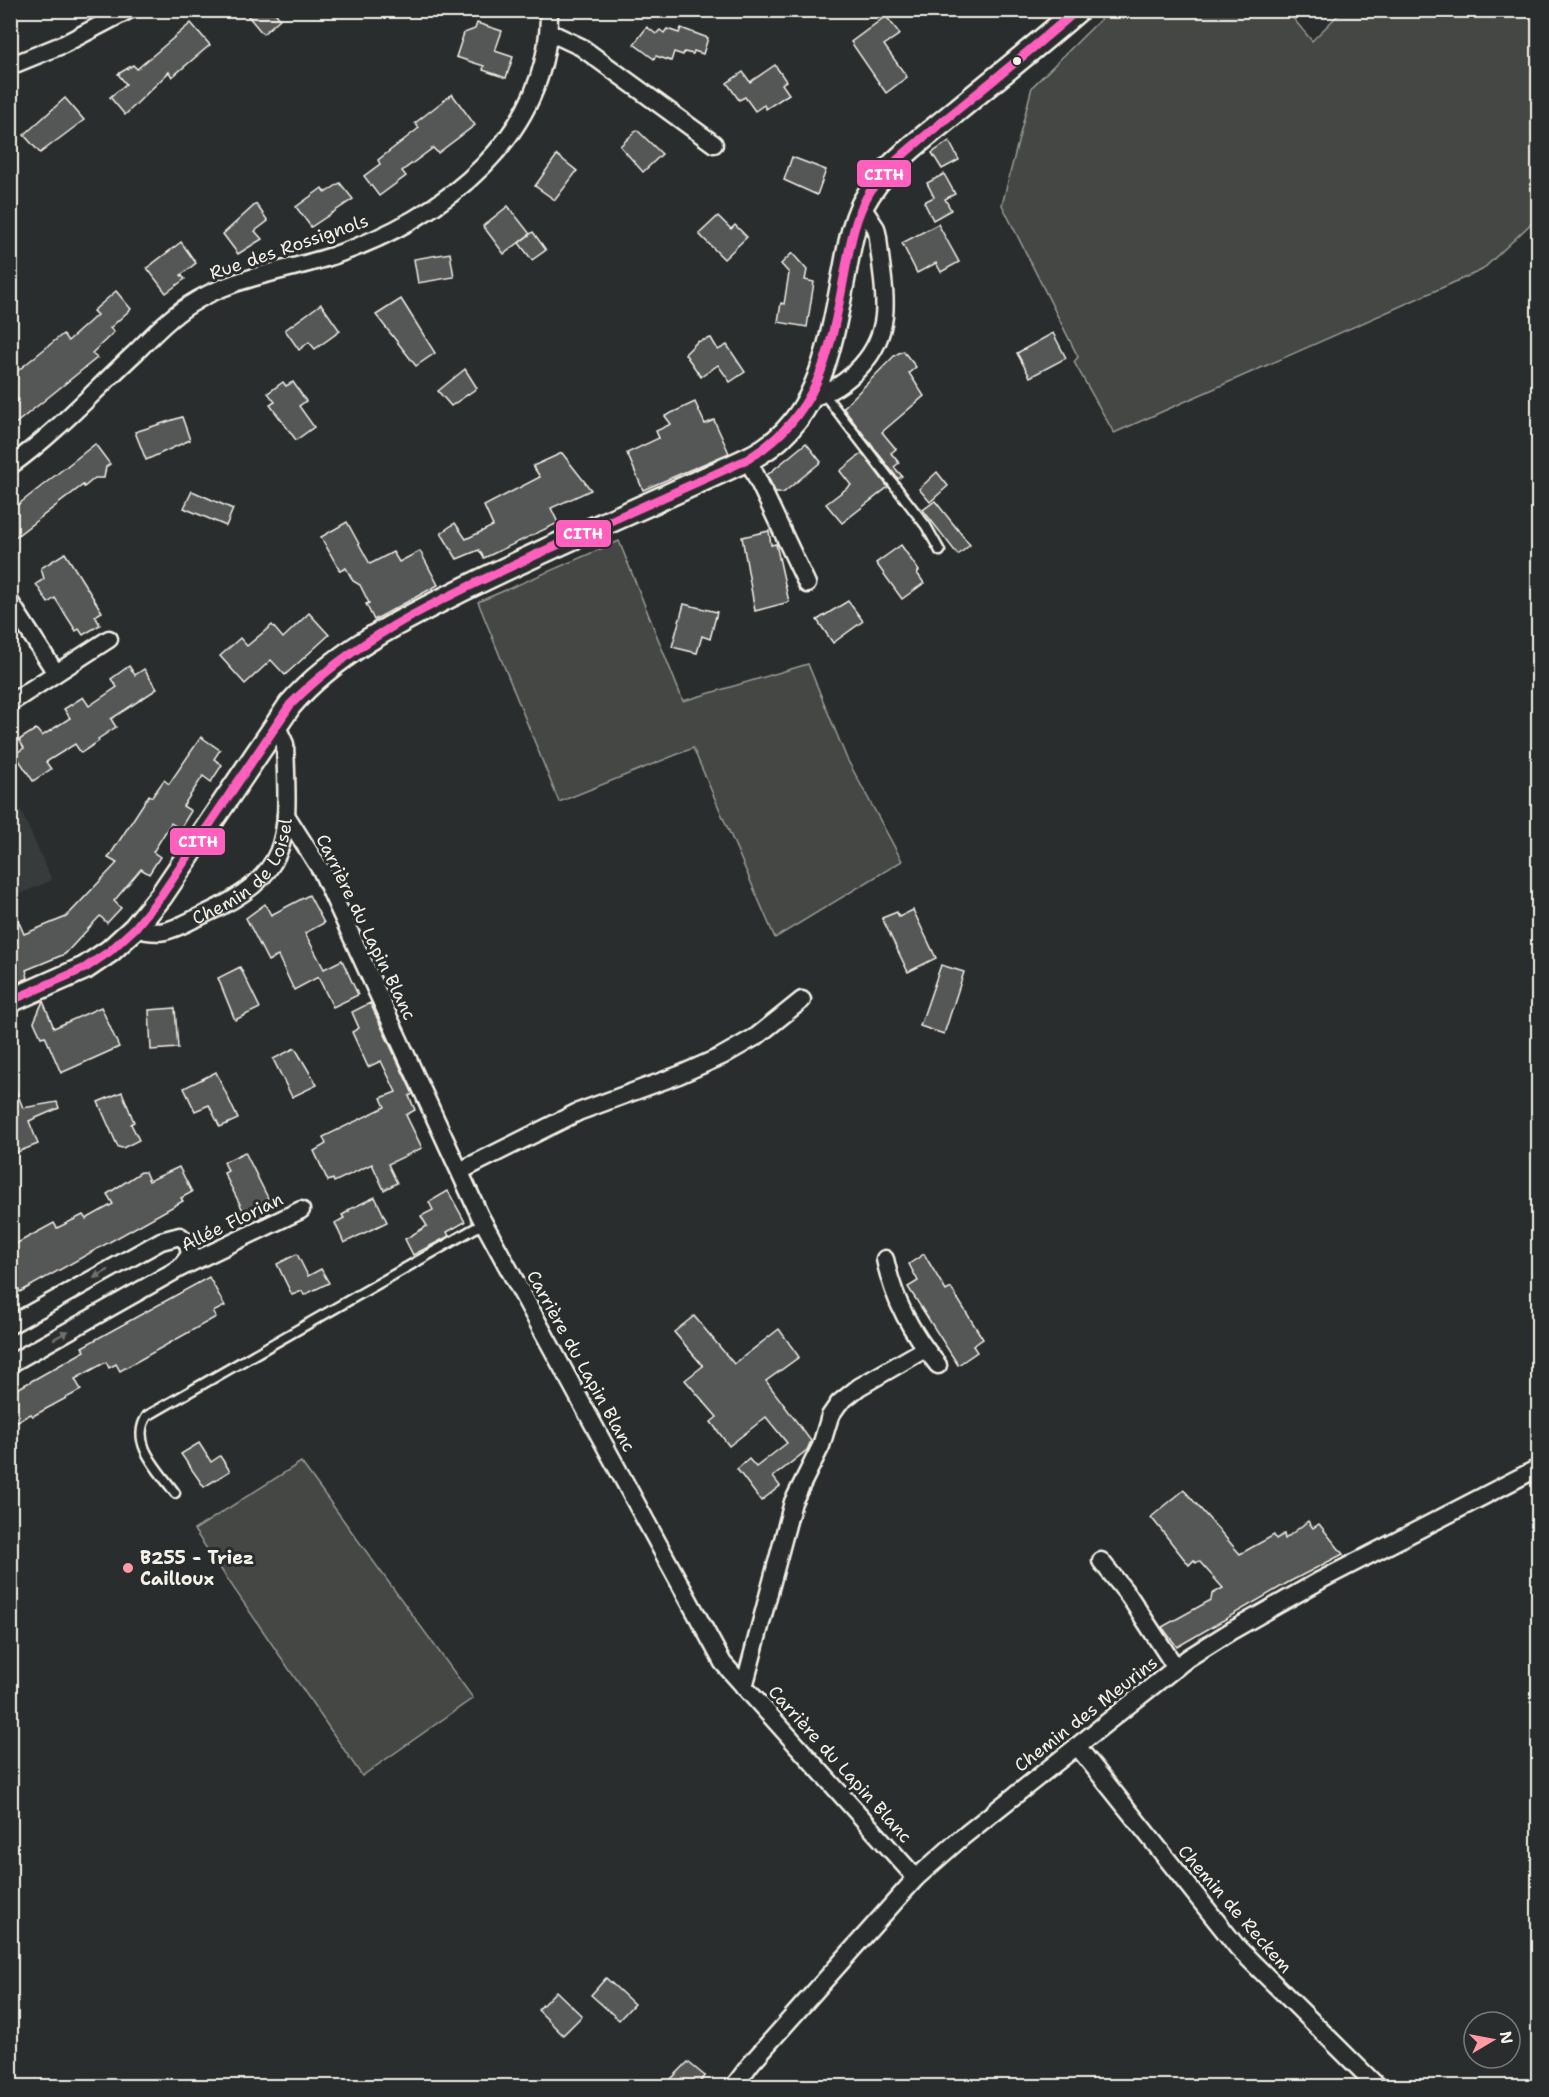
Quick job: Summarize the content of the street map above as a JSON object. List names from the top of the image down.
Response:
{
  "streets": {
    "street": [
      "Rue des Rossignols",
      "Chemin de Loisel",
      "Carrière du Lapin Blanc",
      "Allée Florian",
      "Chemin des Meurins",
      "Chemin de Reckem"
    ]
  },
  "crossings": [
    ["Chemin de Loisel", "Carrière du Lapin Blanc"],
    ["Carrière du Lapin Blanc", "Chemin des Meurins"],
    ["Chemin des Meurins", "Chemin de Reckem"]
  ],
  "one_way": ["Allée Florian"],
  "places": ["B255 - Triez Cailloux"],
  "lines": ["transit line CITH"],
  "north": "right"
}
